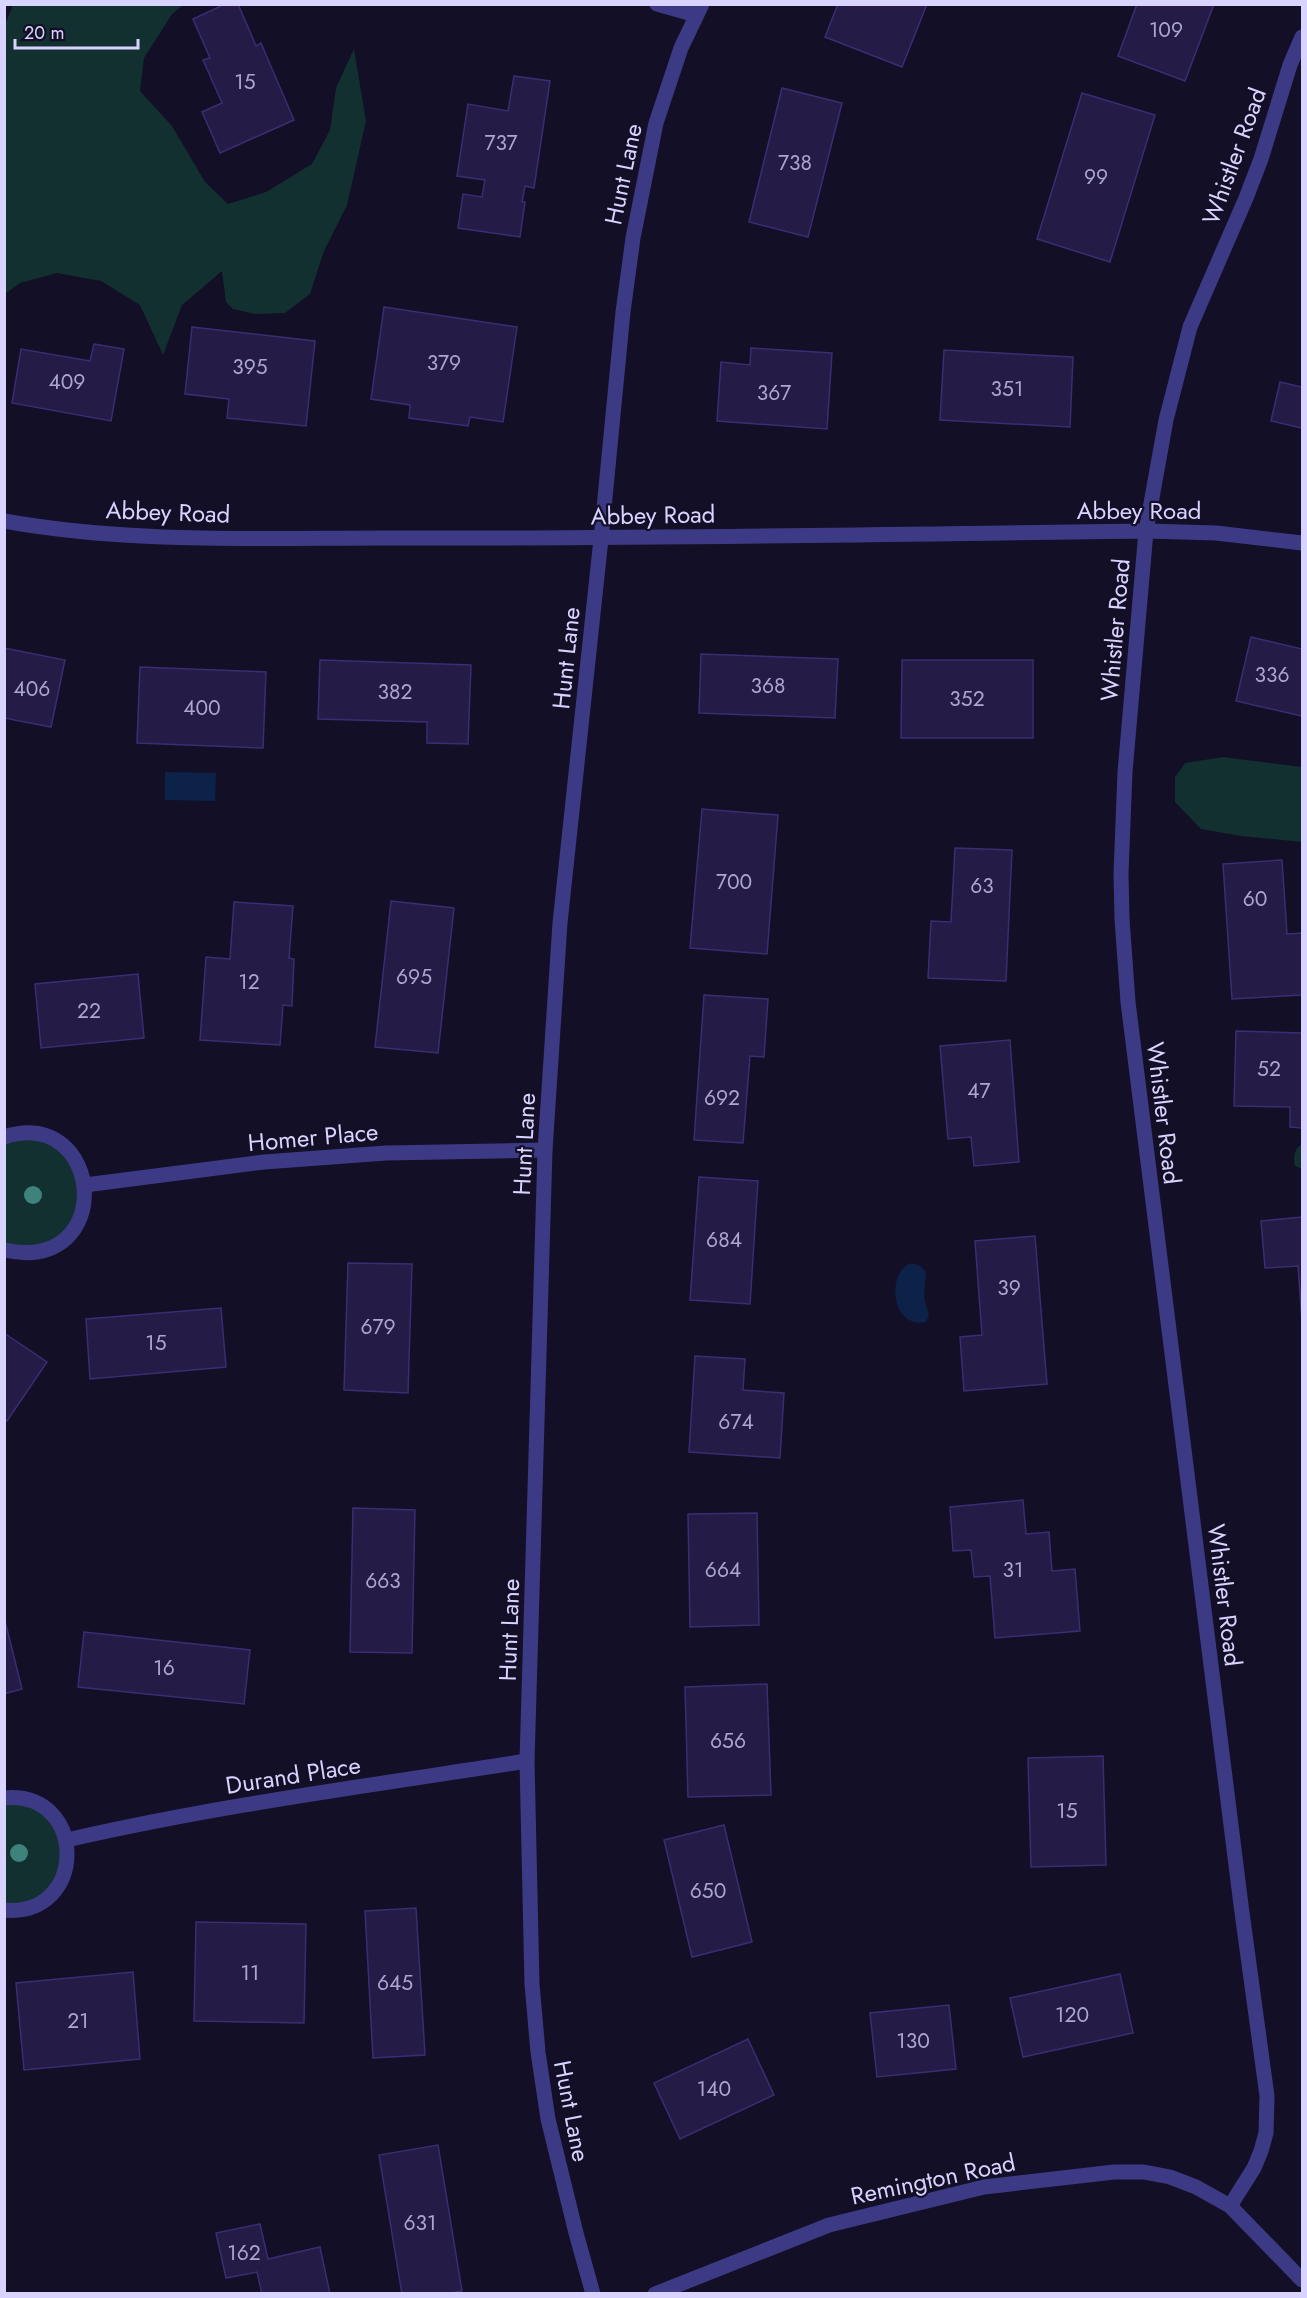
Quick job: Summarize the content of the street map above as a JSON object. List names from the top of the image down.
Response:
{
  "streets": {
    "street": [
      "Whistler Road",
      "Hunt Lane",
      "Abbey Road",
      "Homer Place",
      "Durand Place",
      "Remington Road"
    ]
  },
  "crossings": [
    ["Whistler Road", "Abbey Road"],
    ["Whistler Road", "Remington Road"],
    ["Hunt Lane", "Abbey Road"],
    ["Hunt Lane", "Homer Place"],
    ["Hunt Lane", "Durand Place"]
  ],
  "house_numbers": [
    "109",
    "15",
    "737",
    "738",
    "99",
    "379",
    "395",
    "409",
    "351",
    "367",
    "336",
    "368",
    "406",
    "382",
    "352",
    "400",
    "700",
    "63",
    "60",
    "695",
    "12",
    "22",
    "52",
    "47",
    "692",
    "684",
    "39",
    "679",
    "15",
    "674",
    "664",
    "31",
    "663",
    "16",
    "656",
    "15",
    "650",
    "11",
    "645",
    "120",
    "21",
    "130",
    "140",
    "631",
    "162"
  ],
  "scale_bar": "20 m"
}
